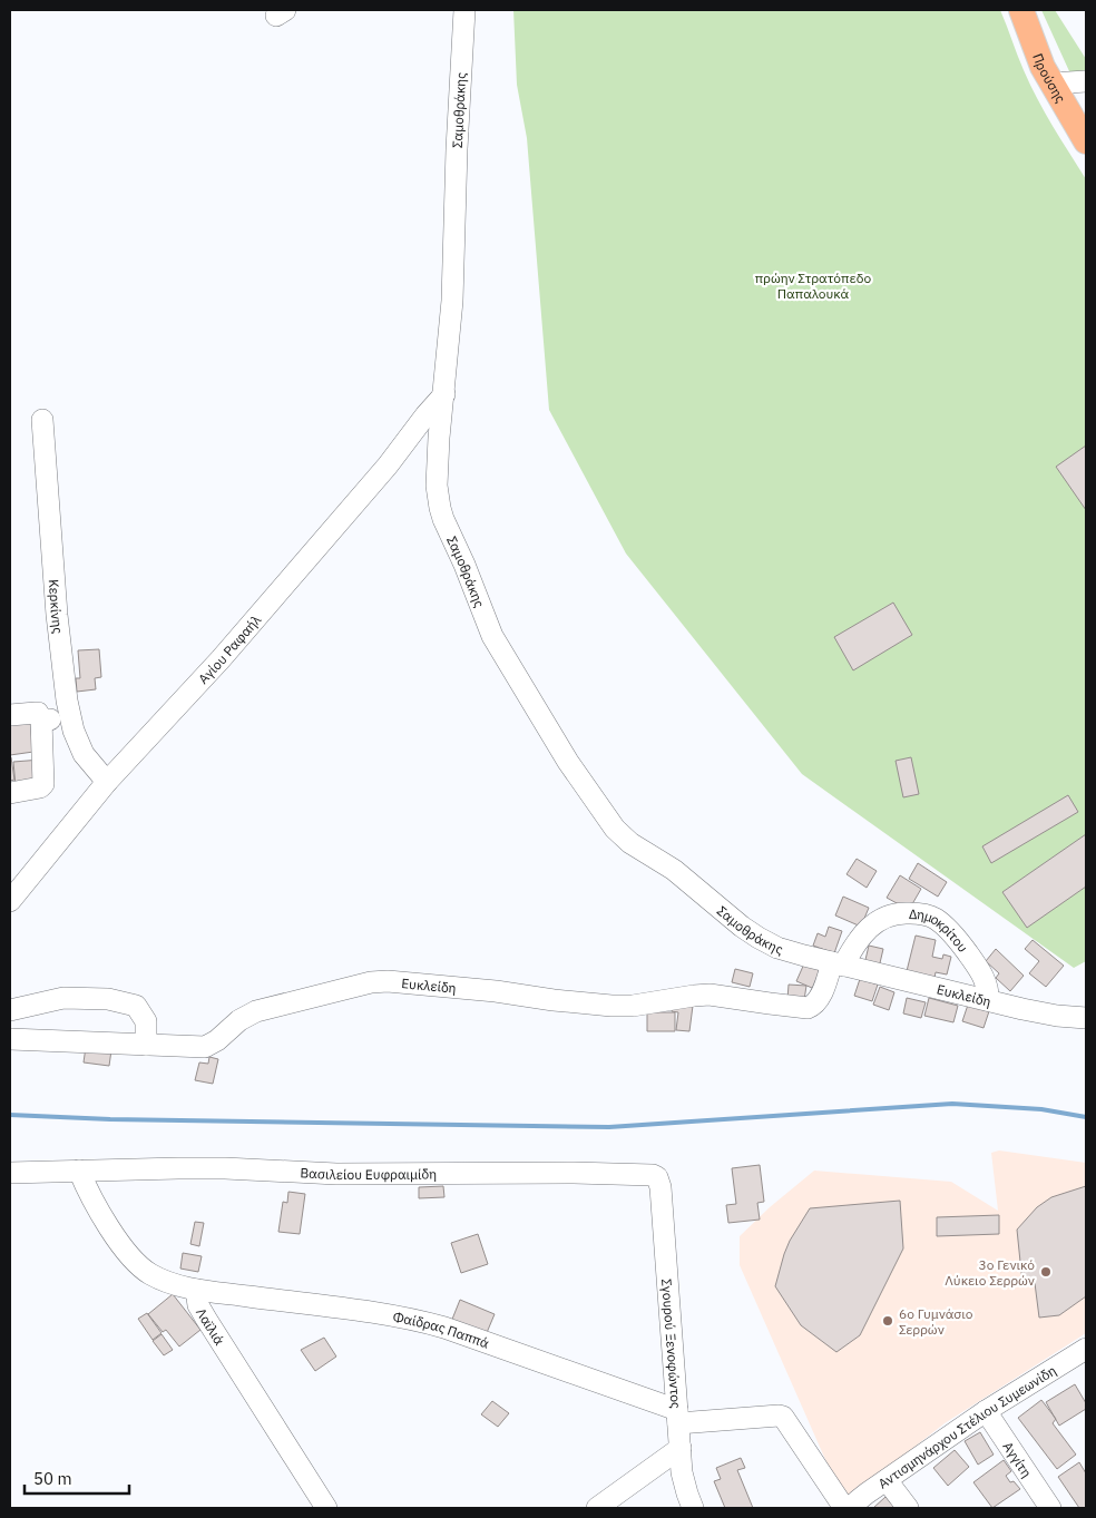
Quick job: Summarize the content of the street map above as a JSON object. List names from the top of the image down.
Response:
{
  "streets": {
    "main road": ["Προύσης"],
    "street": [
      "Σαμοθράκης",
      "Κερκίνης",
      "Αγίου Ραφαήλ",
      "Δημοκρίτου",
      "Ευκλείδη",
      "Βασιλείου Ευφραιμίδη",
      "Λαϊλιά",
      "Φαίδρας Παππά",
      "Σγουρού Ξενοφώντος",
      "Αντισμηνάρχου Στέλιου Συμεωνίδη",
      "Αγγίτη"
    ]
  },
  "crossings": [
    ["Σαμοθράκης", "Αγίου Ραφαήλ"],
    ["Σαμοθράκης", "Δημοκρίτου"],
    ["Σαμοθράκης", "Ευκλείδη"],
    ["Κερκίνης", "Αγίου Ραφαήλ"],
    ["Δημοκρίτου", "Ευκλείδη"],
    ["Βασιλείου Ευφραιμίδη", "Λαϊλιά"],
    ["Βασιλείου Ευφραιμίδη", "Σγουρού Ξενοφώντος"],
    ["Λαϊλιά", "Φαίδρας Παππά"],
    ["Φαίδρας Παππά", "Σγουρού Ξενοφώντος"],
    ["Αντισμηνάρχου Στέλιου Συμεωνίδη", "Αγγίτη"]
  ],
  "parks": ["πρώην Στρατόπεδο Παπαλουκά"],
  "places": ["3ο Γενικό Λύκειο Σερρών", "6ο Γυμνάσιο Σερρών"],
  "scale_bar": "50 m"
}
